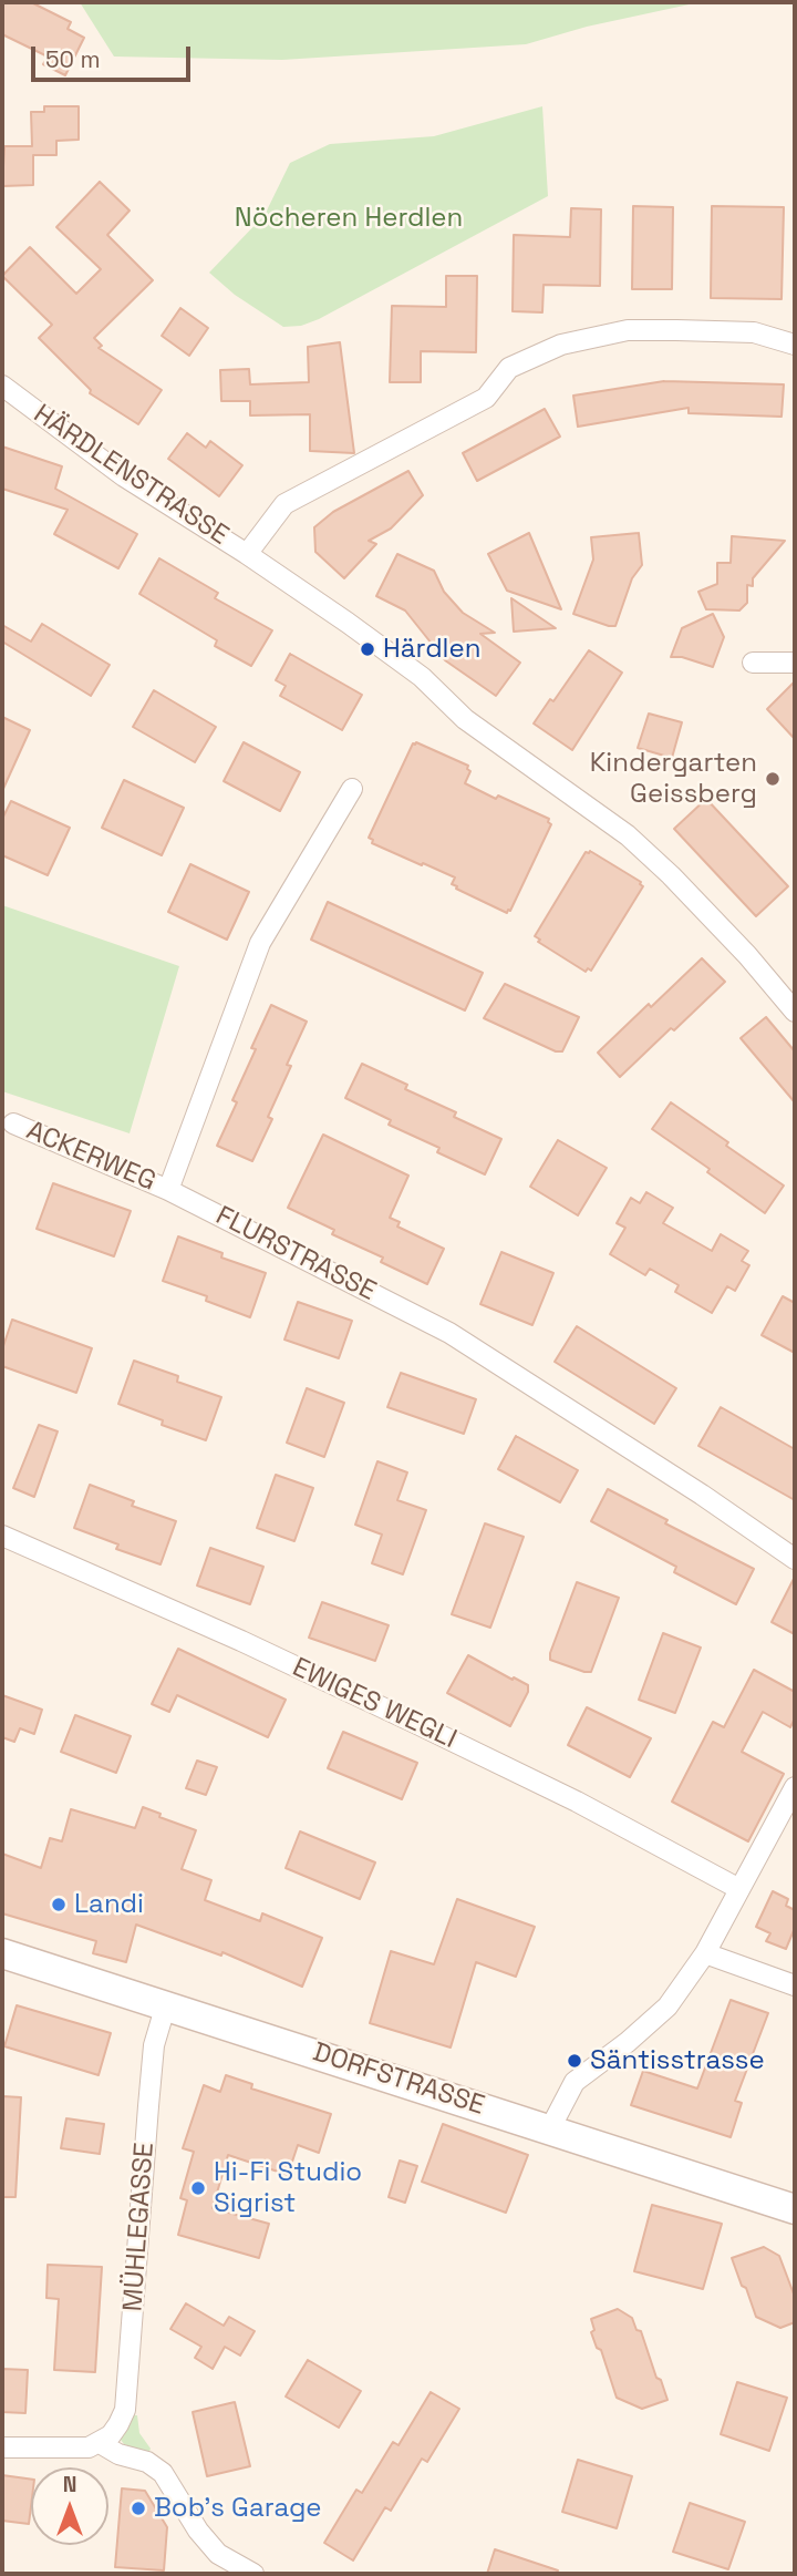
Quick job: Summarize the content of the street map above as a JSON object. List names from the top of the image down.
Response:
{
  "streets": {
    "main road": ["DORFSTRASSE"],
    "street": [
      "HÄRDLENSTRASSE",
      "ACKERWEG",
      "FLURSTRASSE",
      "EWIGES WEGLI",
      "MÜHLEGASSE"
    ]
  },
  "crossings": [
    ["ACKERWEG", "FLURSTRASSE"],
    ["DORFSTRASSE", "MÜHLEGASSE"]
  ],
  "parks": ["Nöcheren Herdlen"],
  "places": [
    "Härdlen",
    "Kindergarten Geissberg",
    "Landi",
    "Säntisstrasse",
    "Hi-Fi Studio Sigrist",
    "Bob's Garage"
  ],
  "scale_bar": "50 m",
  "north": "top"
}
